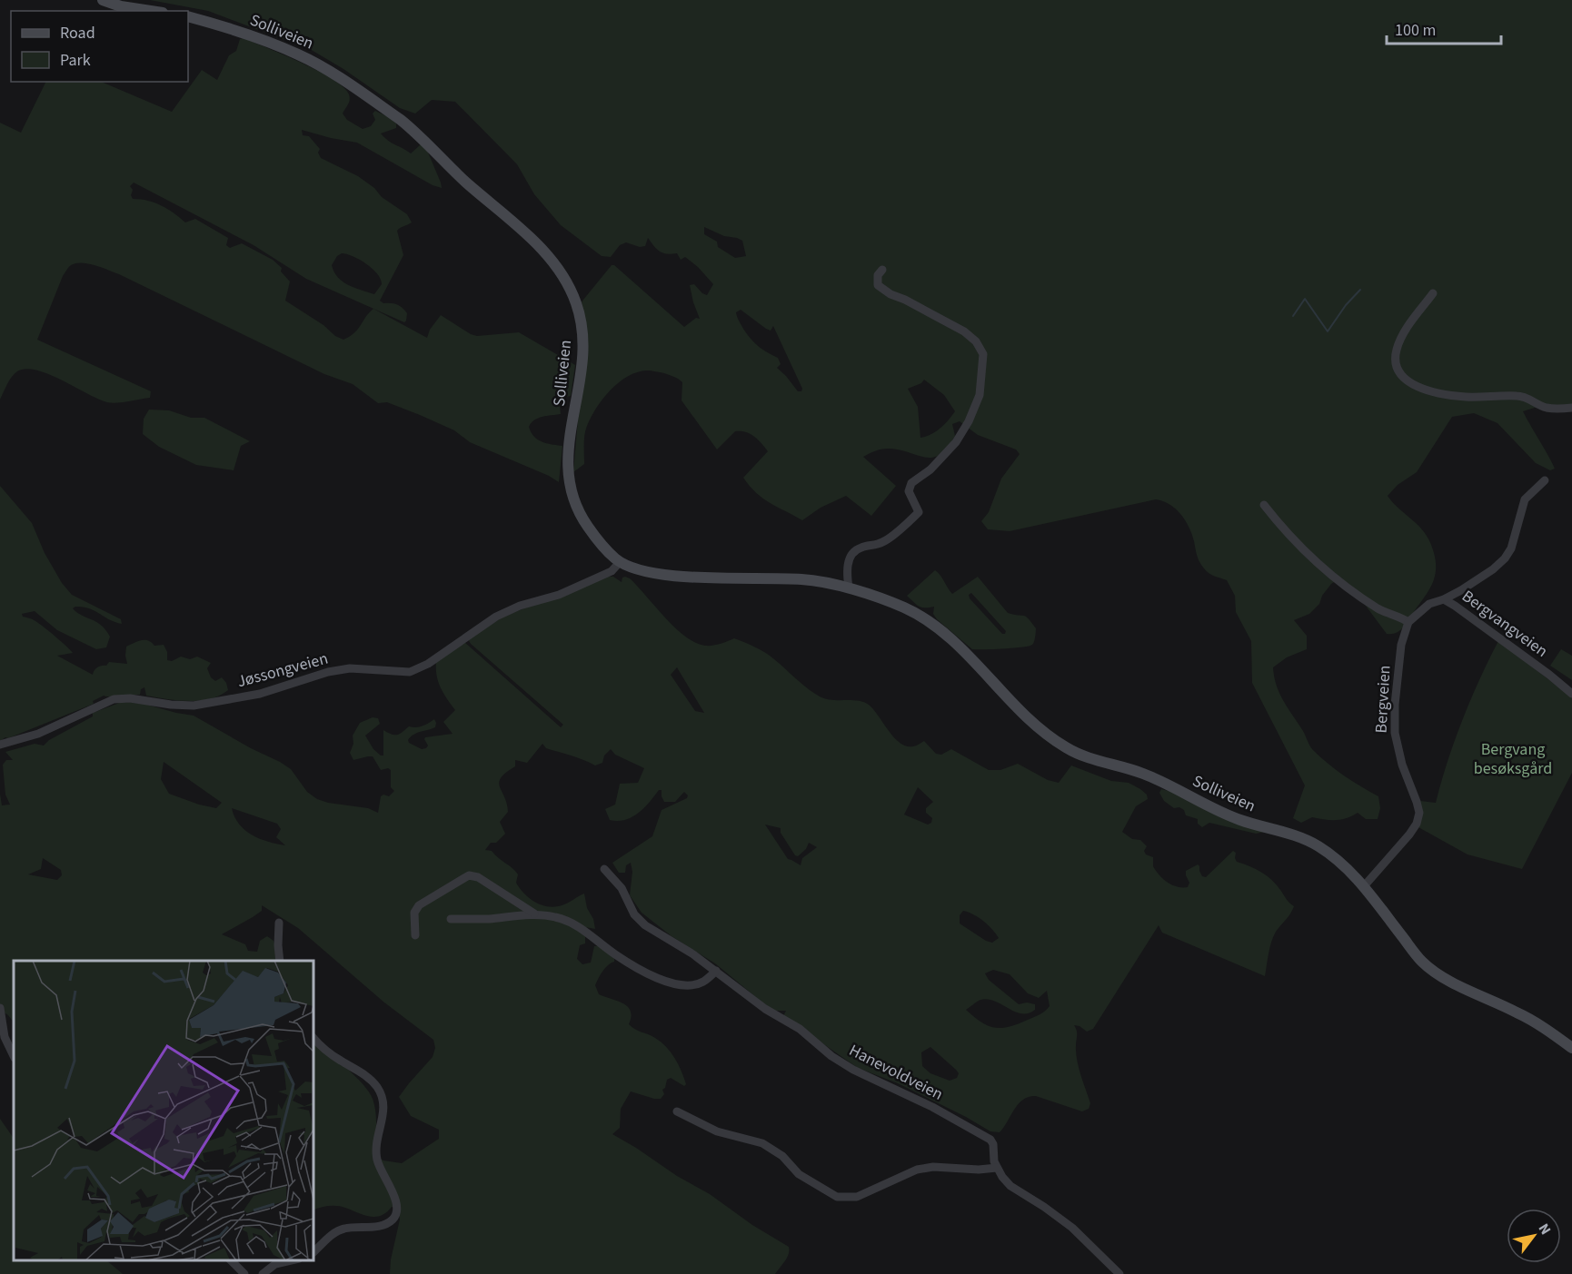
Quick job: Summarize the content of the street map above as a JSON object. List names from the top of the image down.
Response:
{
  "streets": {
    "street": [
      "Solliveien",
      "Bergvangveien",
      "Jøssongveien",
      "Bergveien",
      "Hanevoldveien"
    ]
  },
  "crossings": [
    ["Solliveien", "Jøssongveien"],
    ["Solliveien", "Bergveien"]
  ],
  "parks": ["Bergvang besøksgård"],
  "legend": ["Road", "Park"],
  "scale_bar": "100 m",
  "north": "top right"
}
